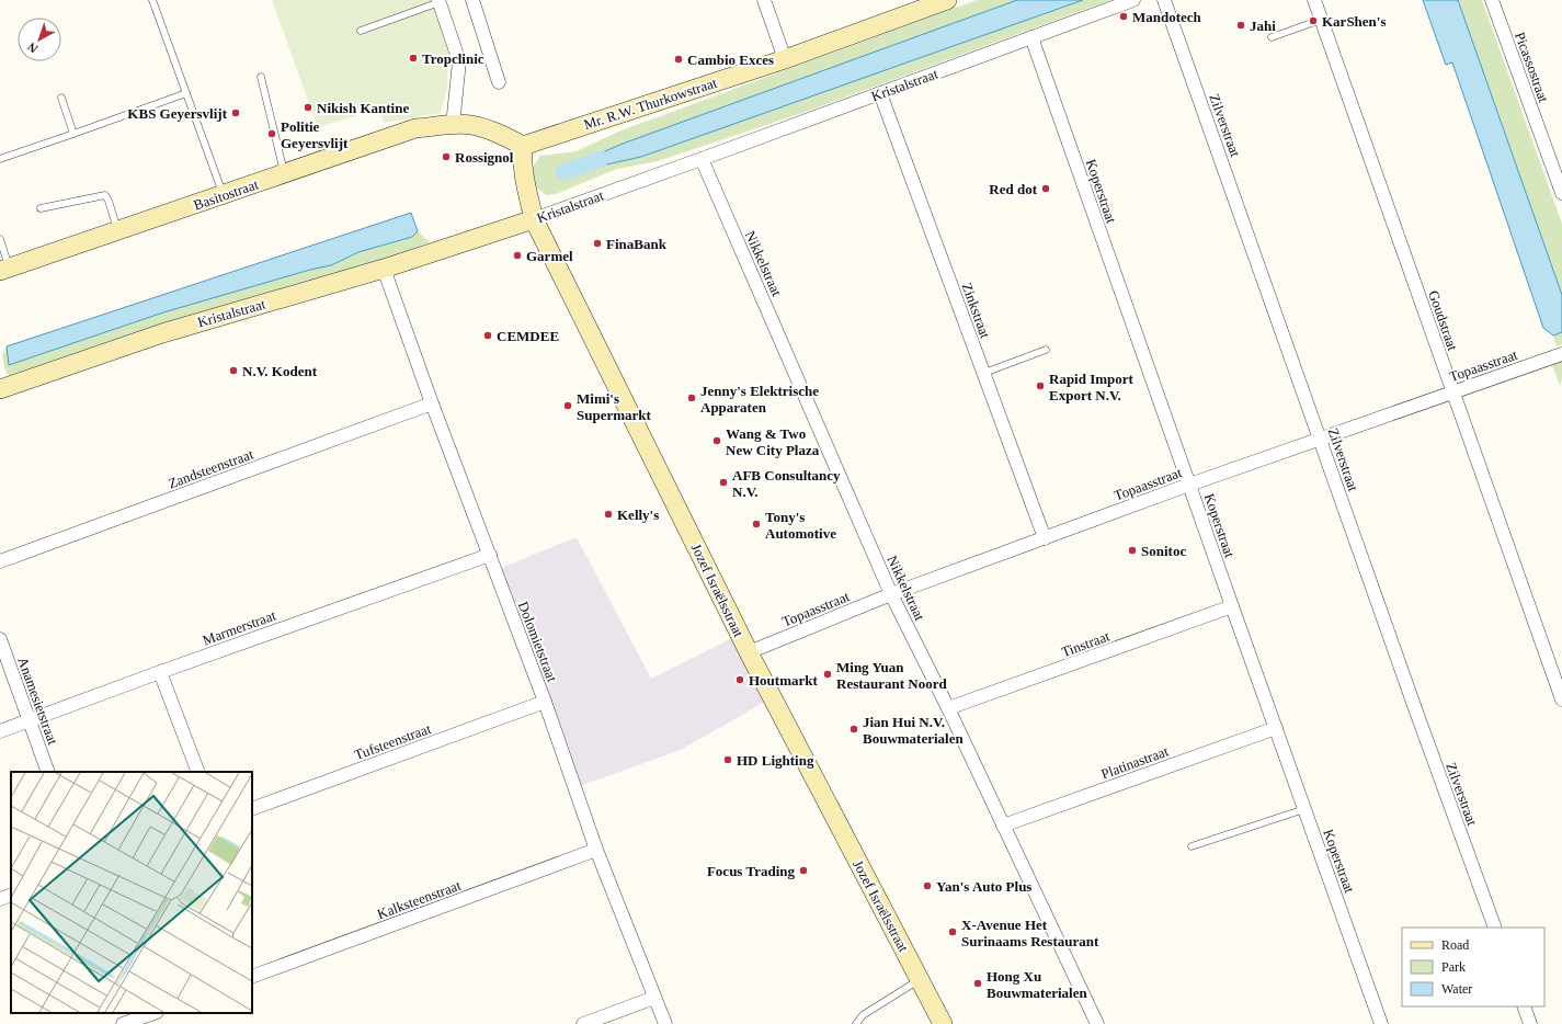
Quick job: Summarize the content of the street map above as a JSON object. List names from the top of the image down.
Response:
{
  "streets": {
    "street": [
      "Picassostraat",
      "Kristalstraat",
      "Mr. R.W. Thurkowstraat",
      "Zilverstraat",
      "Koperstraat",
      "Basitostraat",
      "Nikkelstraat",
      "Zinkstraat",
      "Goudstraat",
      "Topaasstraat",
      "Zandsteenstraat",
      "Jozef Israëlsstraat",
      "Marmerstraat",
      "Dolomietstraat",
      "Tinstraat",
      "Anamesietstraat",
      "Tufsteenstraat",
      "Platinastraat",
      "Kalksteenstraat"
    ]
  },
  "crossings": [
    ["Kristalstraat", "Koperstraat"],
    ["Kristalstraat", "Nikkelstraat"],
    ["Kristalstraat", "Zinkstraat"],
    ["Kristalstraat", "Jozef Israëlsstraat"],
    ["Kristalstraat", "Dolomietstraat"],
    ["Mr. R.W. Thurkowstraat", "Jozef Israëlsstraat"],
    ["Zilverstraat", "Topaasstraat"],
    ["Koperstraat", "Topaasstraat"],
    ["Koperstraat", "Tinstraat"],
    ["Koperstraat", "Platinastraat"],
    ["Nikkelstraat", "Topaasstraat"],
    ["Nikkelstraat", "Tinstraat"],
    ["Nikkelstraat", "Platinastraat"],
    ["Zinkstraat", "Topaasstraat"],
    ["Goudstraat", "Topaasstraat"],
    ["Topaasstraat", "Jozef Israëlsstraat"],
    ["Zandsteenstraat", "Dolomietstraat"],
    ["Marmerstraat", "Dolomietstraat"],
    ["Marmerstraat", "Anamesietstraat"],
    ["Dolomietstraat", "Tufsteenstraat"],
    ["Dolomietstraat", "Kalksteenstraat"]
  ],
  "places": [
    "Mandotech",
    "KarShen's",
    "Jahi",
    "Tropclinic",
    "Cambio Exces",
    "Nikish Kantine",
    "KBS Geyersvlijt",
    "Politie Geyersvlijt",
    "Rossignol",
    "Red dot",
    "FinaBank",
    "Garmel",
    "CEMDEE",
    "N.V. Kodent",
    "Rapid Import Export N.V.",
    "Jenny's Elektrische Apparaten",
    "Mimi's Supermarkt",
    "Wang & Two New City Plaza",
    "AFB Consultancy N.V.",
    "Kelly's",
    "Tony's Automotive",
    "Sonitoc",
    "Ming Yuan Restaurant Noord",
    "Houtmarkt",
    "Jian Hui N.V. Bouwmaterialen",
    "HD Lighting",
    "Focus Trading",
    "Yan's Auto Plus",
    "X-Avenue Het Surinaams Restaurant",
    "Hong Xu Bouwmaterialen"
  ],
  "legend": ["Road", "Park", "Water"],
  "north": "bottom left"
}
